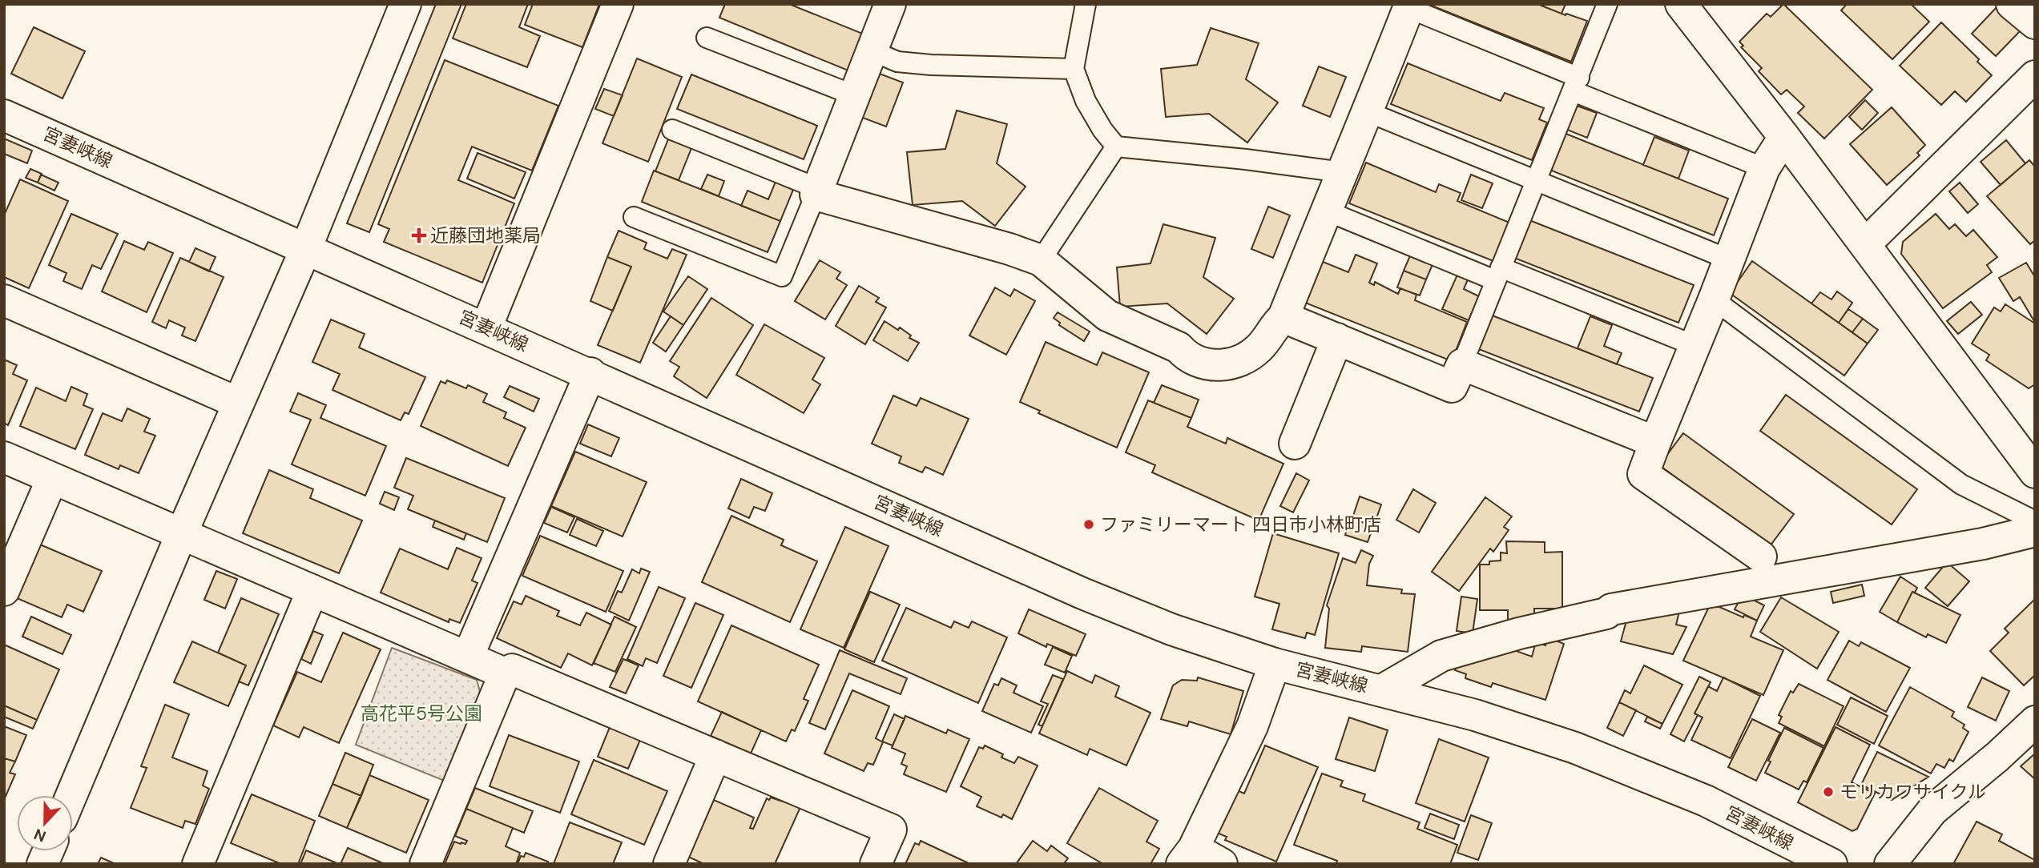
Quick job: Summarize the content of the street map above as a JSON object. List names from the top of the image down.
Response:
{
  "streets": {
    "street": ["宮妻峡線"]
  },
  "parks": ["高花平5号公園"],
  "places": {
    "health": ["近藤団地薬局"],
    "other": ["ファミリーマート 四日市小林町店", "モリカワサイクル"]
  },
  "north": "bottom"
}
